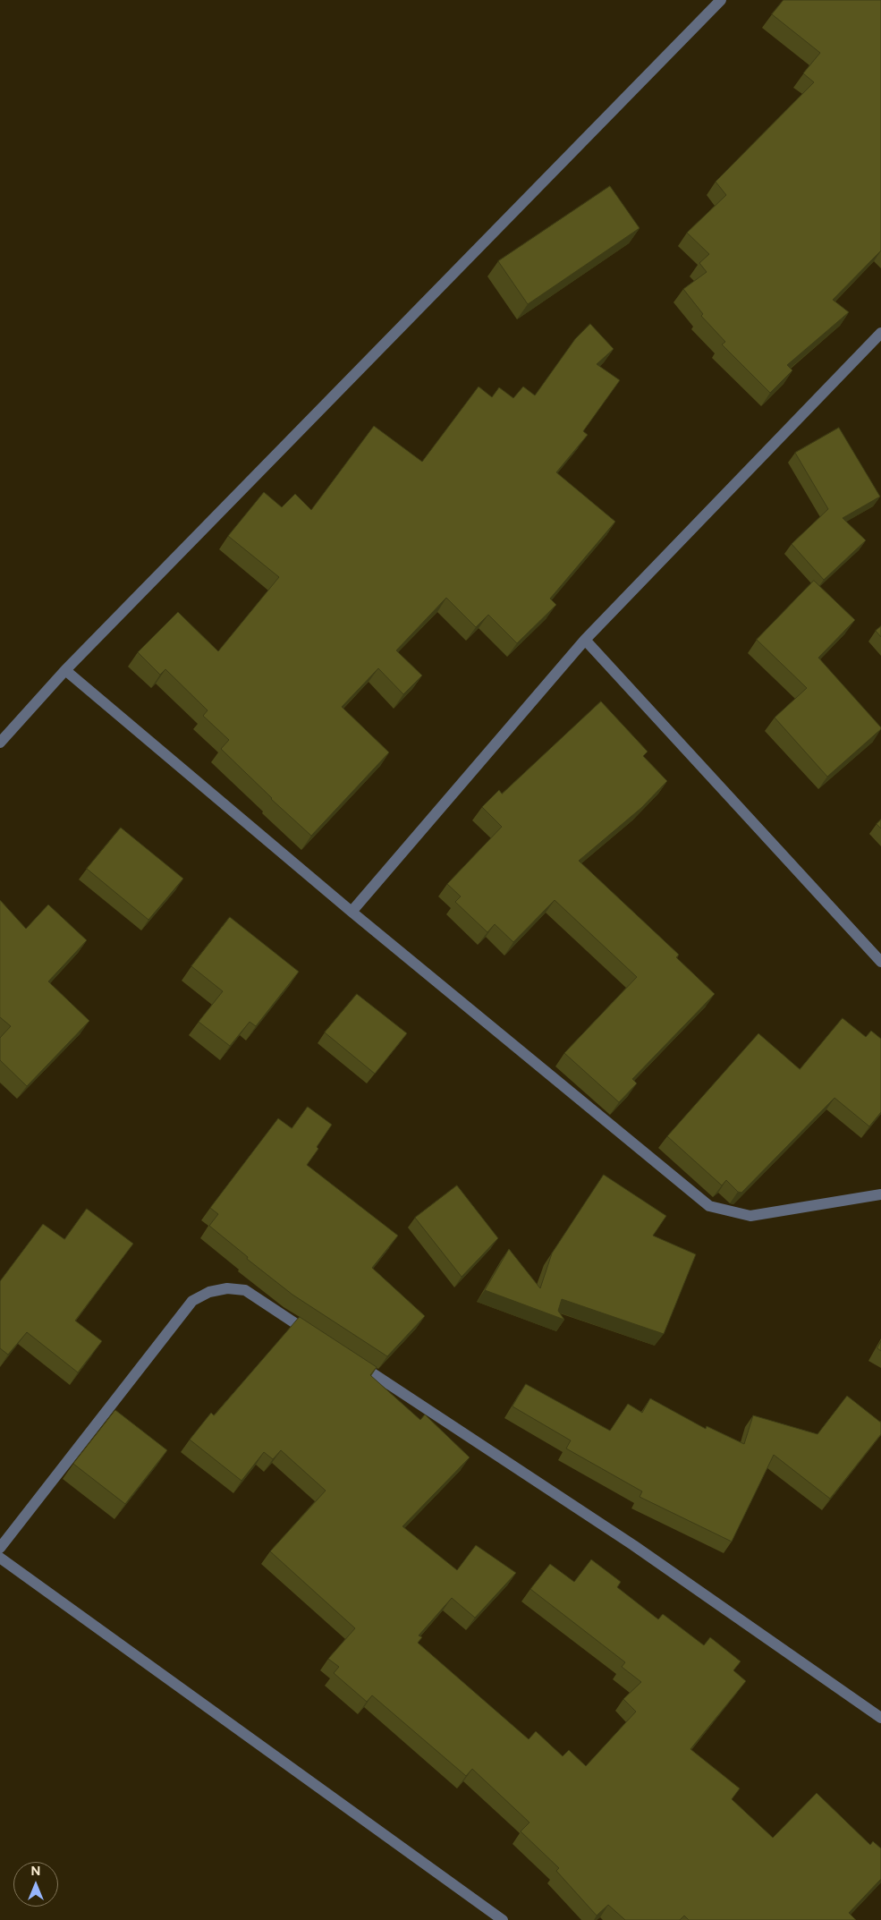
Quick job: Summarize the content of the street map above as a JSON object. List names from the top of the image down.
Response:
{
  "north": "top"
}
